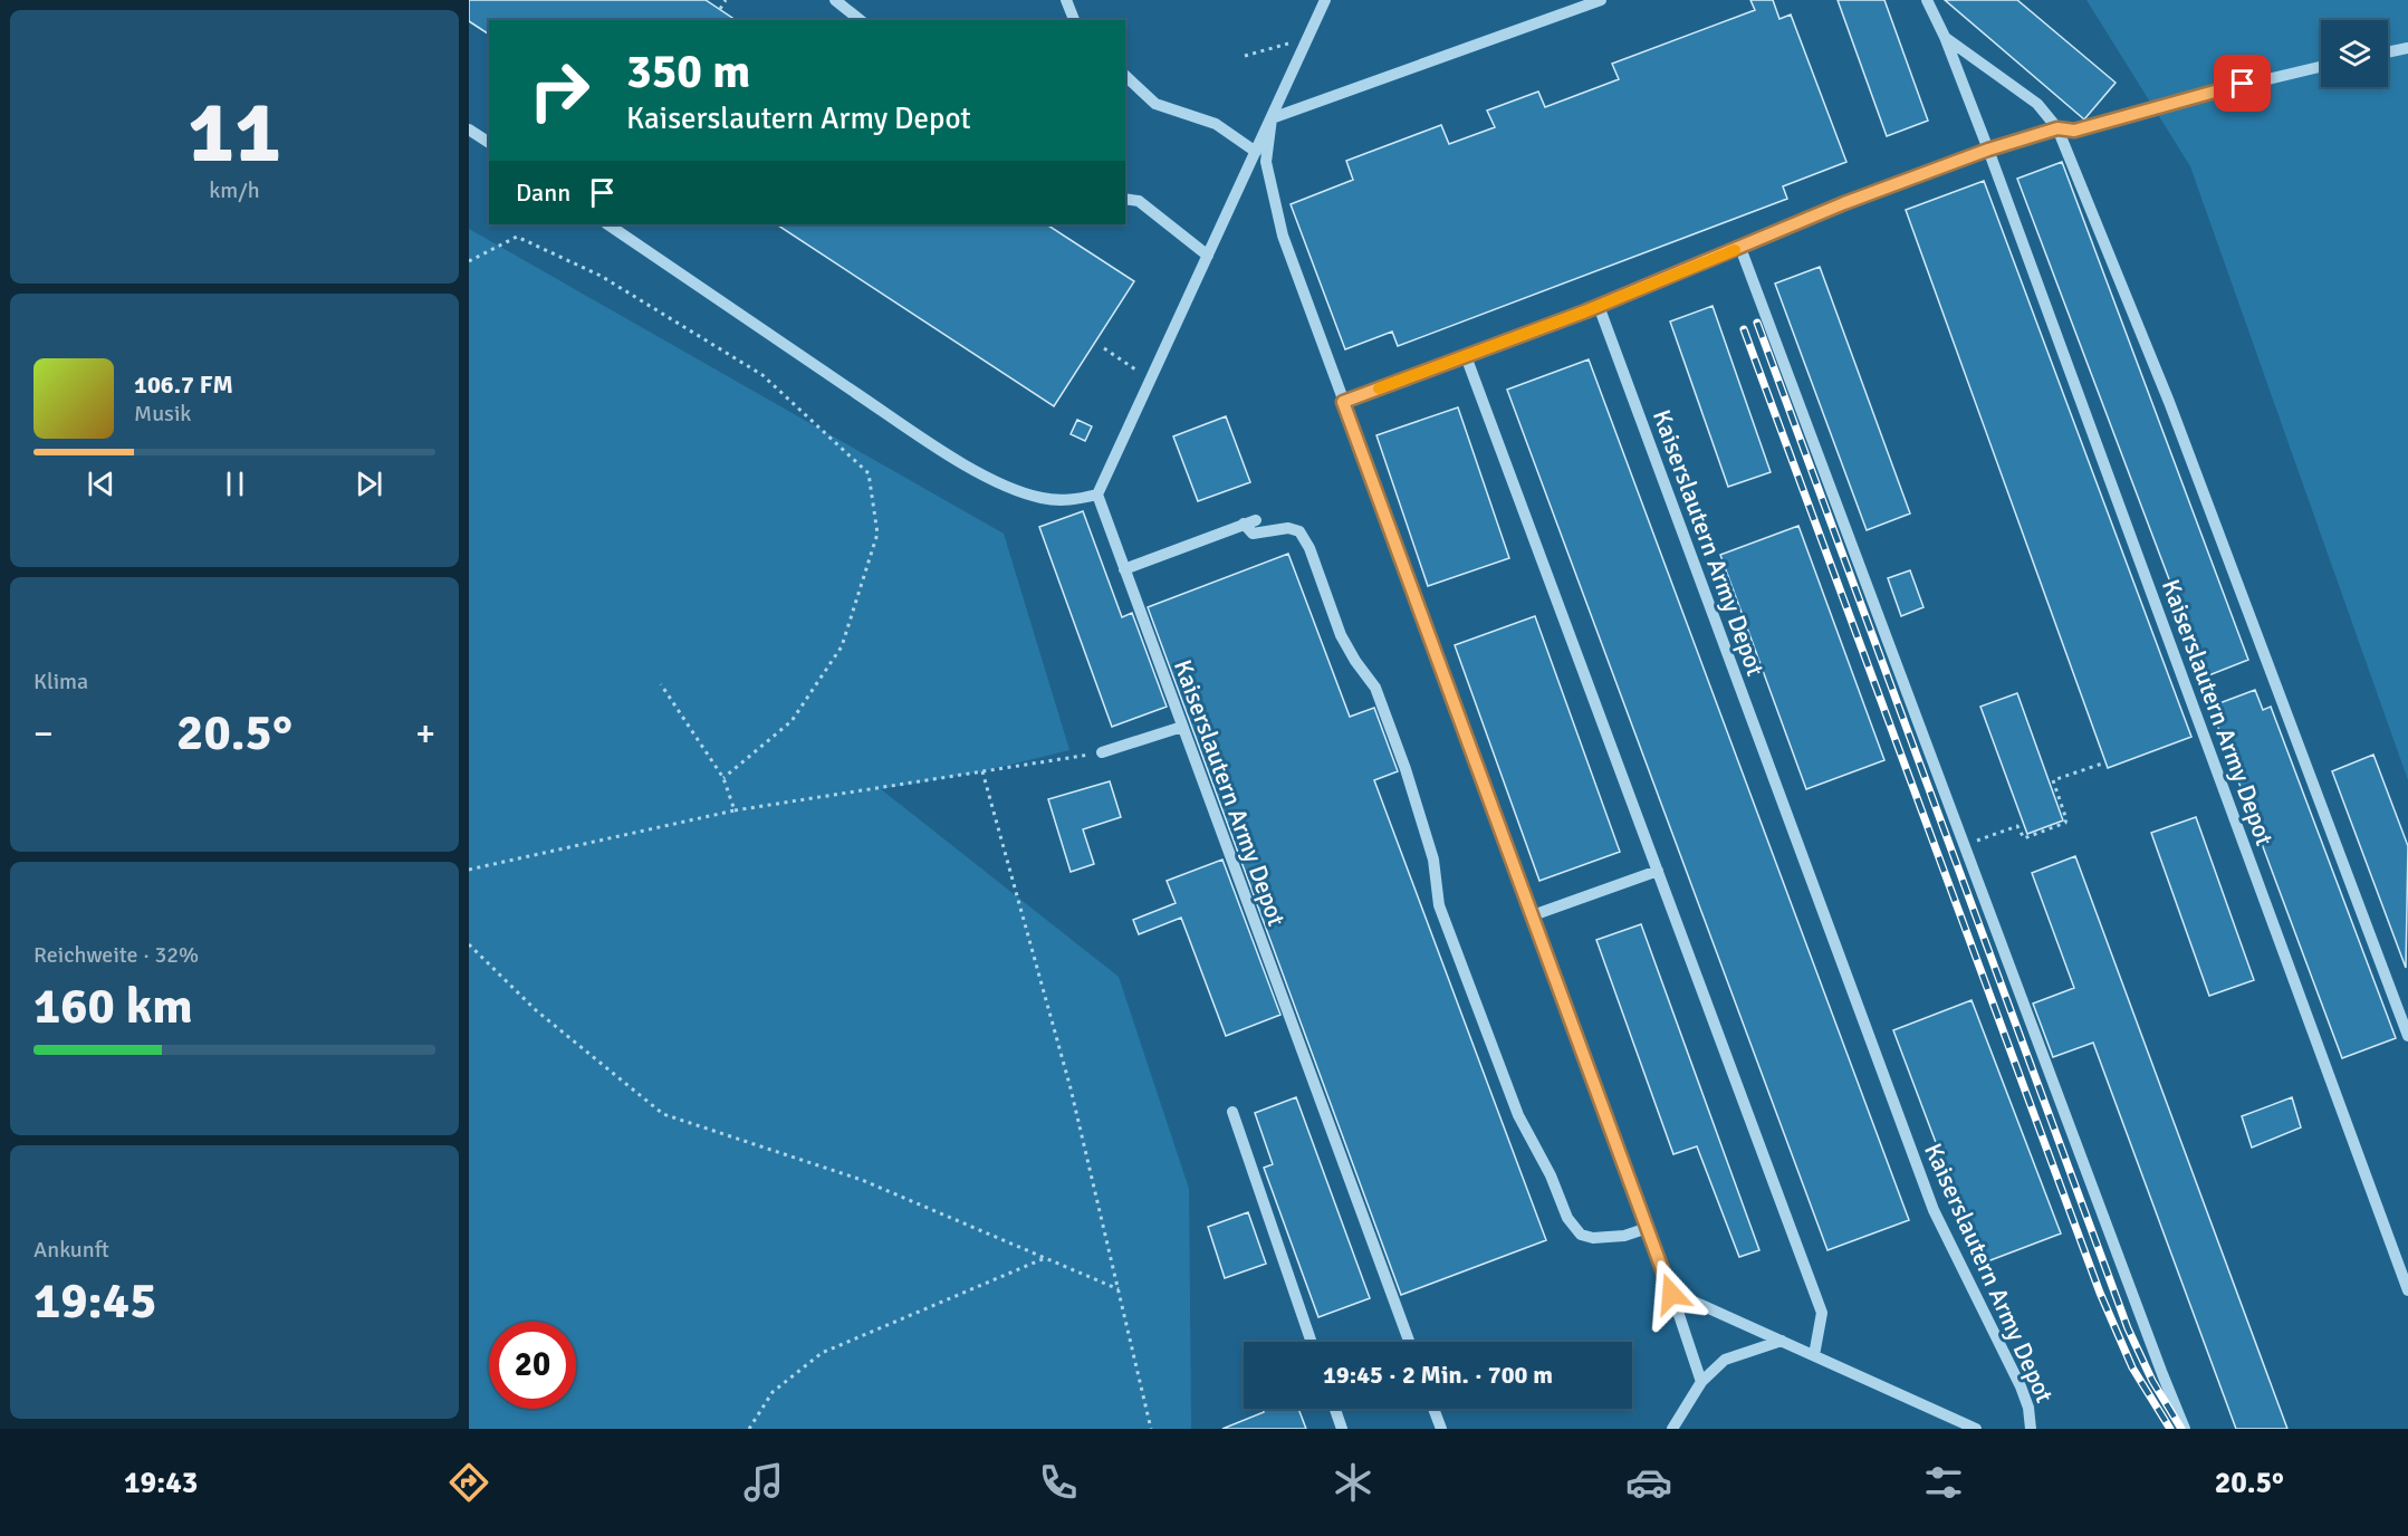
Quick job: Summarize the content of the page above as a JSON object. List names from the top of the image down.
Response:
{
  "streets": {
    "lane": ["Kaiserslautern Army Depot"]
  },
  "page": {
    "tile": [
      ["11", "km/h"],
      "Klima",
      ["Reichweite · 32%", "160 km"],
      ["Ankunft", "19:45"]
    ],
    "turn": ["350 m", "Kaiserslautern Army Depot"],
    "then": "Dann",
    "song": ["106.7 FM", "Musik"],
    "heat": ["−", "20.5°", "+"],
    "limit": "20",
    "trip": "19:45 · 2 Min. · 700 m",
    "tabs": ["19:43", "20.5°"]
  }
}
